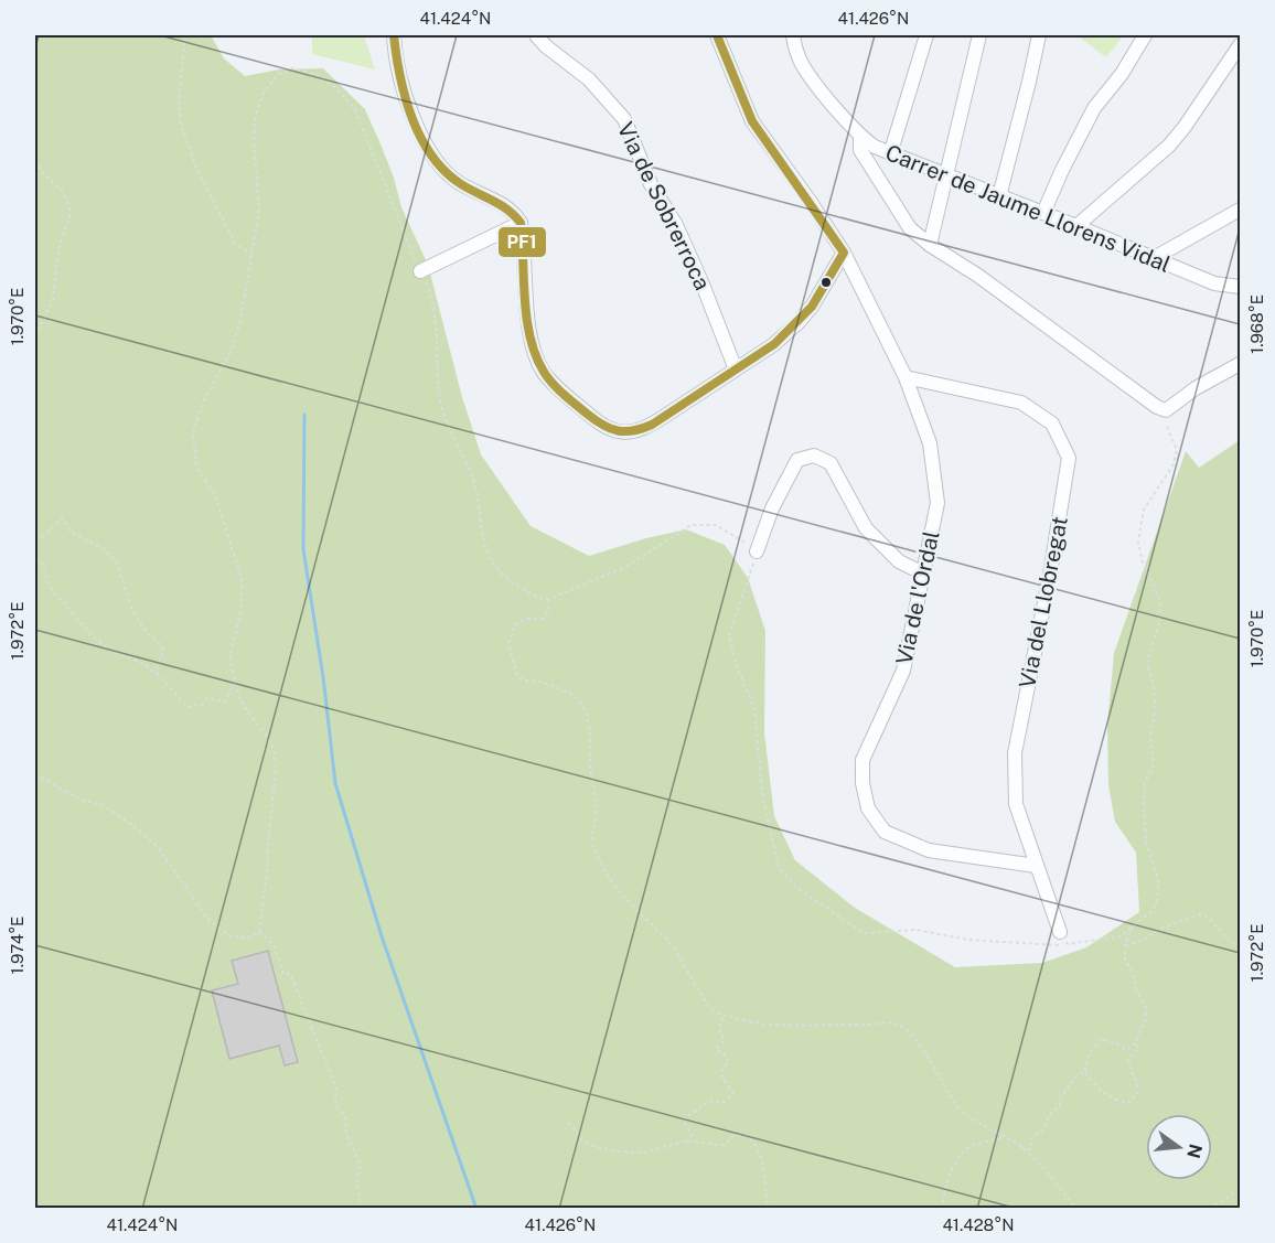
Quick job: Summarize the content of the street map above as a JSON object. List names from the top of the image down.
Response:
{
  "streets": {
    "street": [
      "Via de Sobrerroca",
      "Carrer de Jaume Llorens Vidal",
      "Via de l'Ordal",
      "Via del Llobregat"
    ]
  },
  "crossings": [
    ["Via de l'Ordal", "Via del Llobregat"]
  ],
  "lines": ["transit line PF1"],
  "north": "right",
  "coordinates": [
    "41.424°N",
    "41.426°N",
    "1.970°E",
    "1.968°E",
    "1.972°E",
    "1.974°E",
    "41.428°N"
  ]
}
